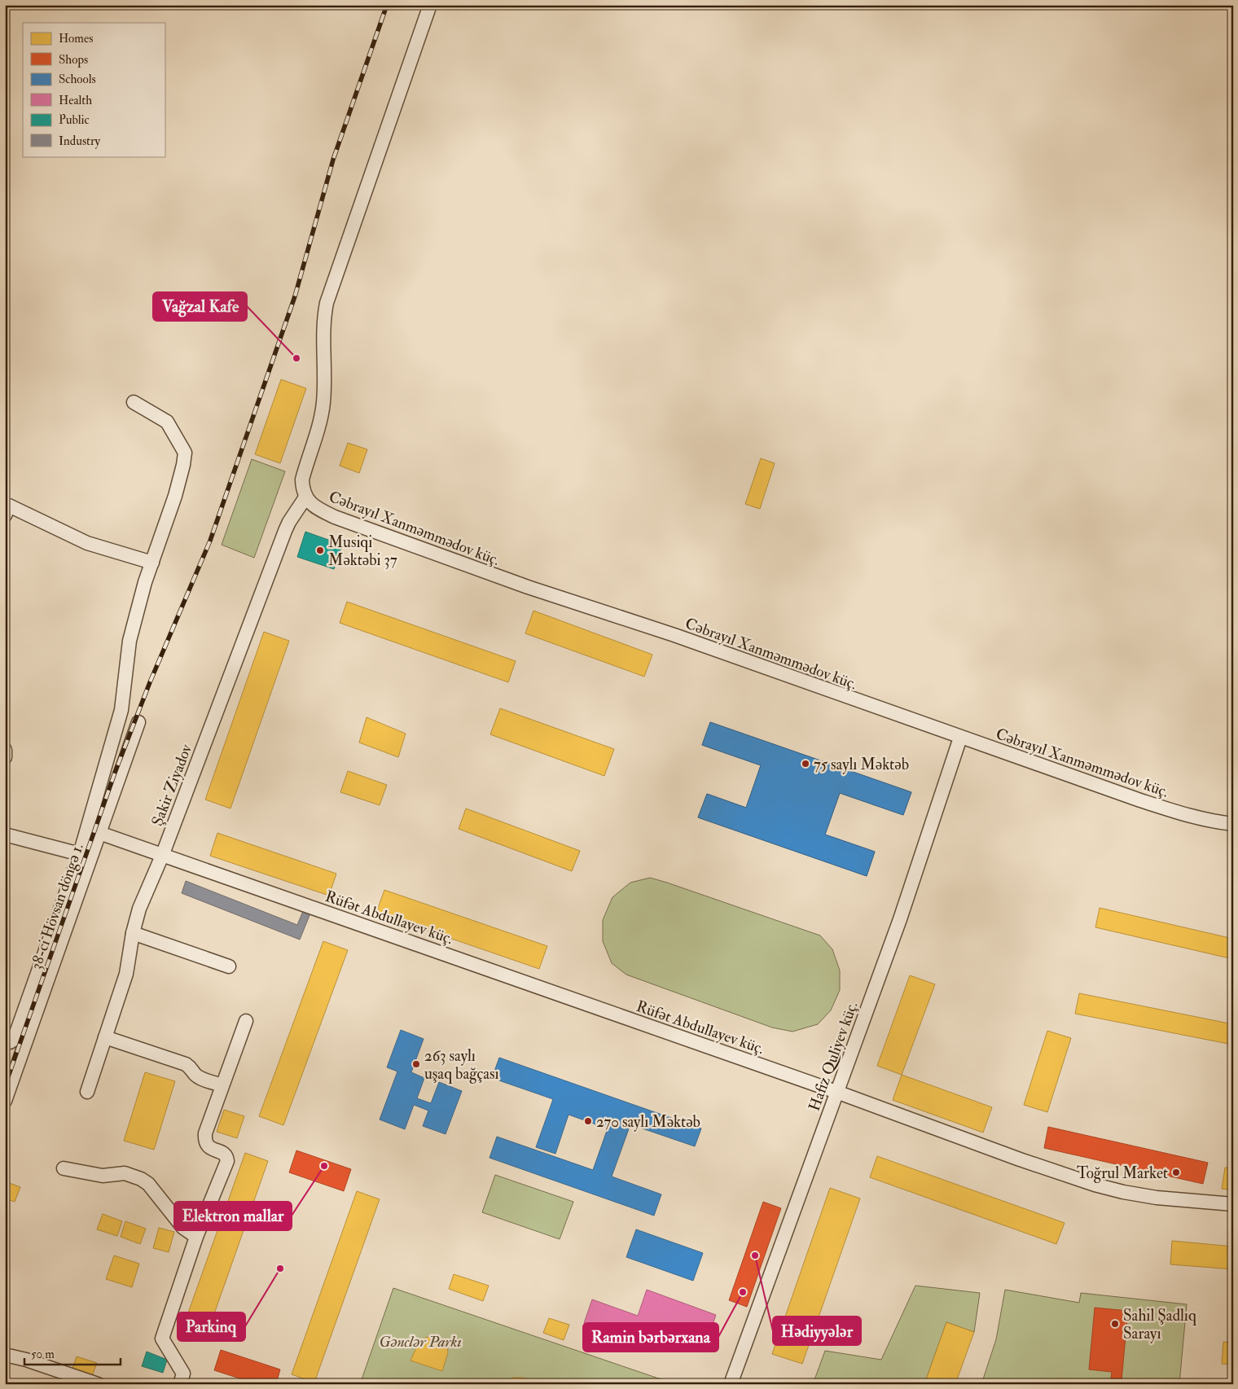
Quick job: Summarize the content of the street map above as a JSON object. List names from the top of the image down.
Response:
{
  "streets": {
    "street": [
      "Cəbrayıl Xanməmmədov küç.",
      "Şakir Ziyadov",
      "38-ci Hövsan döngə 1.",
      "Rüfət Abdullayev küç.",
      "Hafiz Quliyev küç."
    ]
  },
  "crossings": [
    ["Cəbrayıl Xanməmmədov küç.", "Şakir Ziyadov"],
    ["Cəbrayıl Xanməmmədov küç.", "Hafiz Quliyev küç."],
    ["Şakir Ziyadov", "Rüfət Abdullayev küç."],
    ["38-ci Hövsan döngə 1.", "Rüfət Abdullayev küç."],
    ["Rüfət Abdullayev küç.", "Hafiz Quliyev küç."]
  ],
  "parks": ["Gənclər Parkı"],
  "places": [
    "Vağzal Kafe",
    "Musiqi Məktəbi 37",
    "75 saylı Məktəb",
    "263 saylı uşaq bağçası",
    "270 saylı Məktəb",
    "Elektron mallar",
    "Toğrul Market",
    "Hədiyyələr",
    "Parkinq",
    "Ramin bərbərxana",
    "Sahil Şadlıq Sarayı"
  ],
  "legend": [
    "Homes",
    "Shops",
    "Schools",
    "Health",
    "Public",
    "Industry"
  ],
  "scale_bar": "50 m"
}
